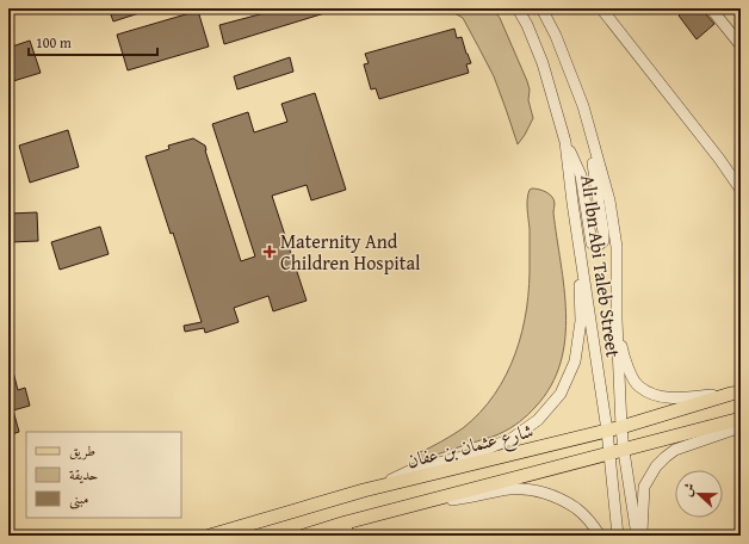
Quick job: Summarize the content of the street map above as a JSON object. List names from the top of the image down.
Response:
{
  "streets": {
    "main road": ["شارع عثمان بن عفان"],
    "street": ["Ali Ibn Abi Taleb Street"]
  },
  "crossings": [
    ["Ali Ibn Abi Taleb Street", "شارع عثمان بن عفان"]
  ],
  "places": {
    "health": ["Maternity And Children Hospital"]
  },
  "legend": ["طريق", "حديقة", "مبنى"],
  "scale_bar": "100 m",
  "north": "left"
}
